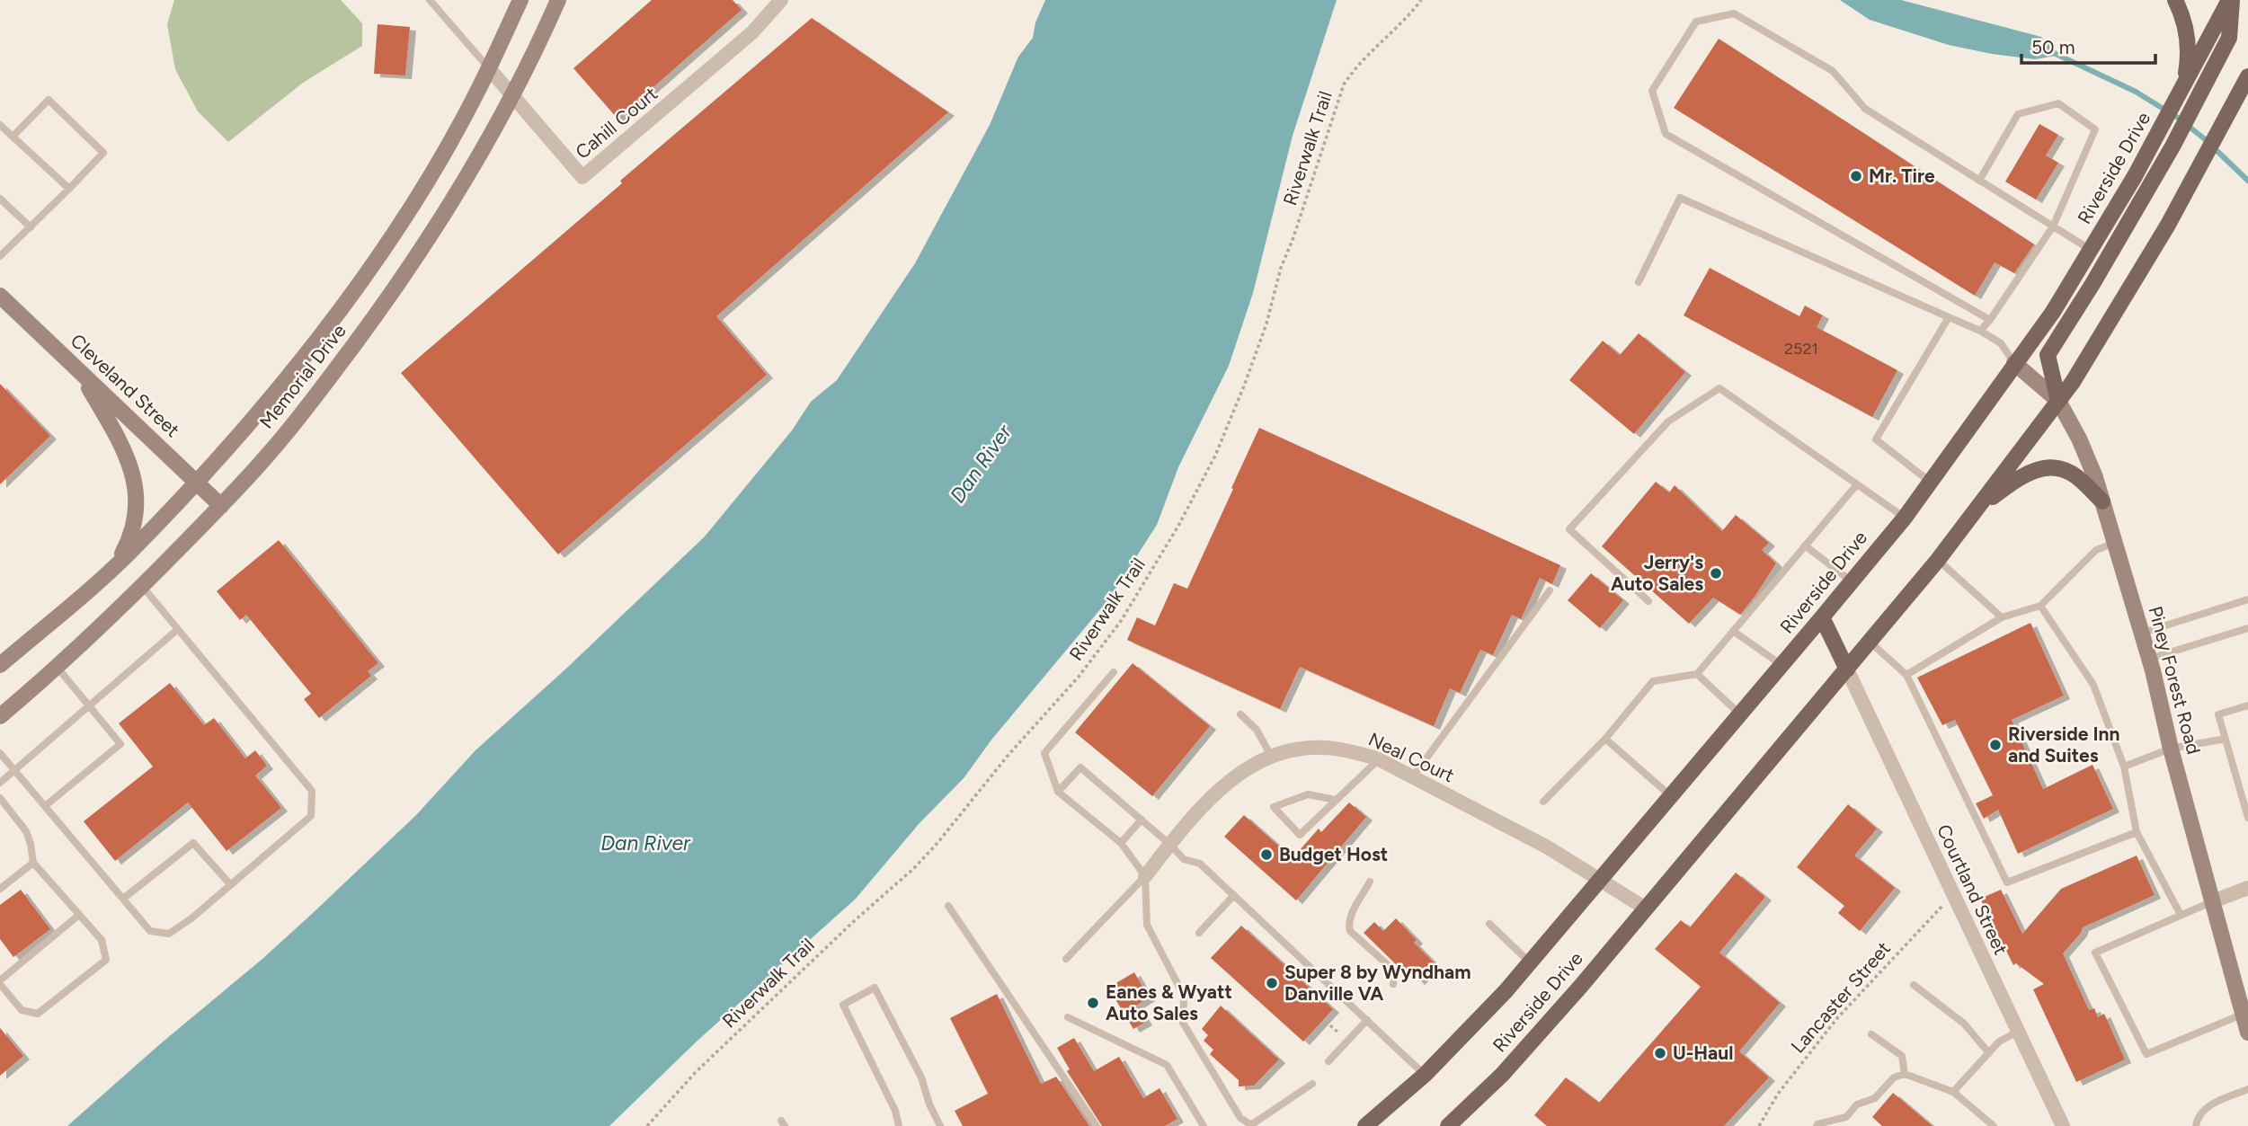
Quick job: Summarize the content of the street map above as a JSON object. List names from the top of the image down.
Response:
{
  "streets": {
    "main road": [
      "Riverside Drive",
      "Memorial Drive",
      "Cleveland Street",
      "Piney Forest Road"
    ],
    "street": ["Cahill Court", "Neal Court", "Courtland Street"],
    "path": ["Riverwalk Trail", "Lancaster Street"]
  },
  "crossings": [
    ["Cahill Court", "Memorial Drive"],
    ["Riverside Drive", "Piney Forest Road"],
    ["Riverside Drive", "Neal Court"],
    ["Riverside Drive", "Courtland Street"],
    ["Memorial Drive", "Cleveland Street"],
    ["Courtland Street", "Lancaster Street"]
  ],
  "water": ["Dan River"],
  "places": [
    "Mr. Tire",
    "Jerry's Auto Sales",
    "Riverside Inn and Suites",
    "Budget Host",
    "Super 8 by Wyndham Danville VA",
    "Eanes & Wyatt Auto Sales",
    "U-Haul"
  ],
  "house_numbers": ["2521"],
  "scale_bar": "50 m"
}
